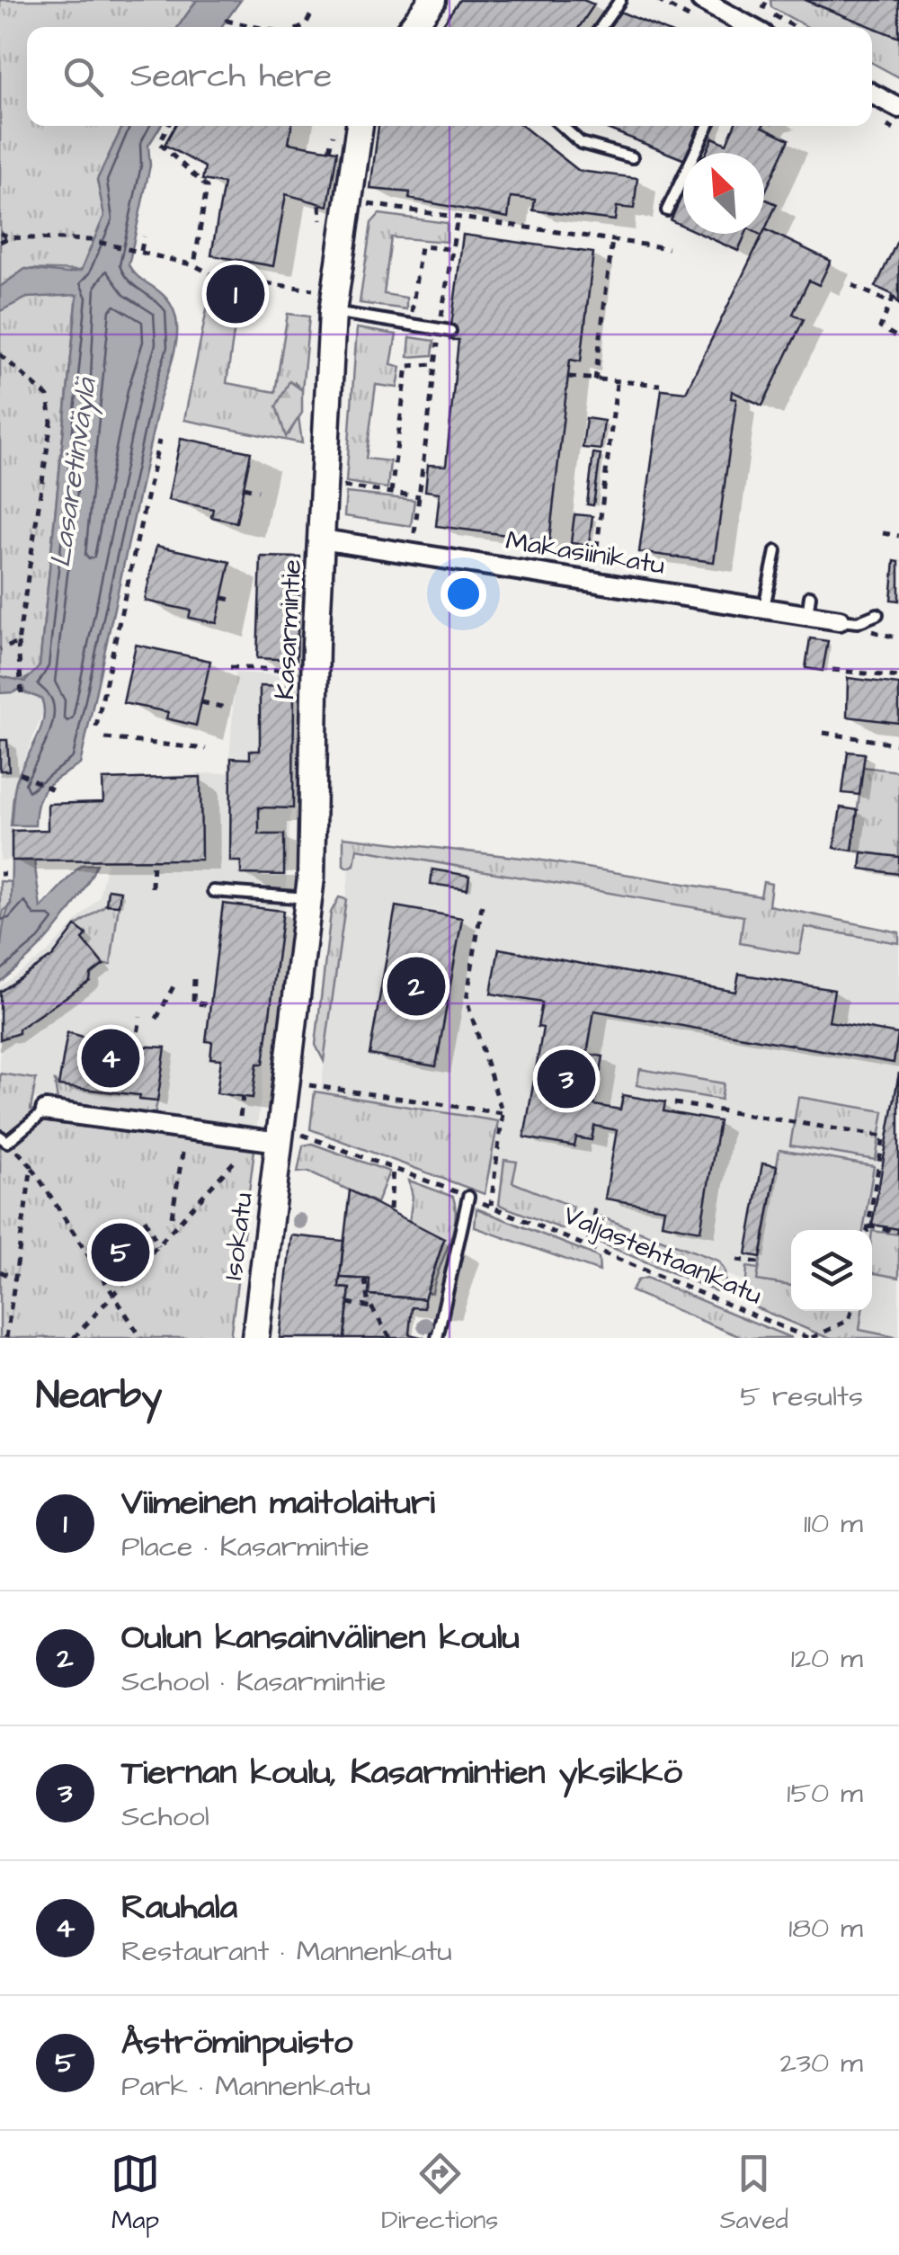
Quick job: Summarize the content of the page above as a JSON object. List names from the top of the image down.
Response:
{
  "streets": {
    "street": ["Makasiinikatu", "Kasarmintie", "Isokatu"],
    "path": ["Valjastehtaankatu"]
  },
  "crossings": [
    ["Makasiinikatu", "Kasarmintie"],
    ["Kasarmintie", "Isokatu"],
    ["Kasarmintie", "Valjastehtaankatu"],
    ["Isokatu", "Valjastehtaankatu"]
  ],
  "water": ["Lasaretinväylä"],
  "north": "top left",
  "page": {
    "search": "Search here",
    "pins": [
      "1",
      "2",
      "4",
      "3",
      "5"
    ],
    "heading": ["Nearby", "5 results"],
    "list": [
      {
        "mark": "1",
        "name": "Viimeinen maitolaituri",
        "note": "Place · Kasarmintie",
        "value": "110 m"
      },
      {
        "mark": "2",
        "name": "Oulun kansainvälinen koulu",
        "note": "School · Kasarmintie",
        "value": "120 m"
      },
      {
        "mark": "3",
        "name": "Tiernan koulu, Kasarmintien yksikkö",
        "note": "School",
        "value": "150 m"
      },
      {
        "mark": "4",
        "name": "Rauhala",
        "note": "Restaurant · Mannenkatu",
        "value": "180 m"
      },
      {
        "mark": "5",
        "name": "Åströminpuisto",
        "note": "Park · Mannenkatu",
        "value": "230 m"
      }
    ],
    "nav": ["Map", "Directions", "Saved"]
  }
}
